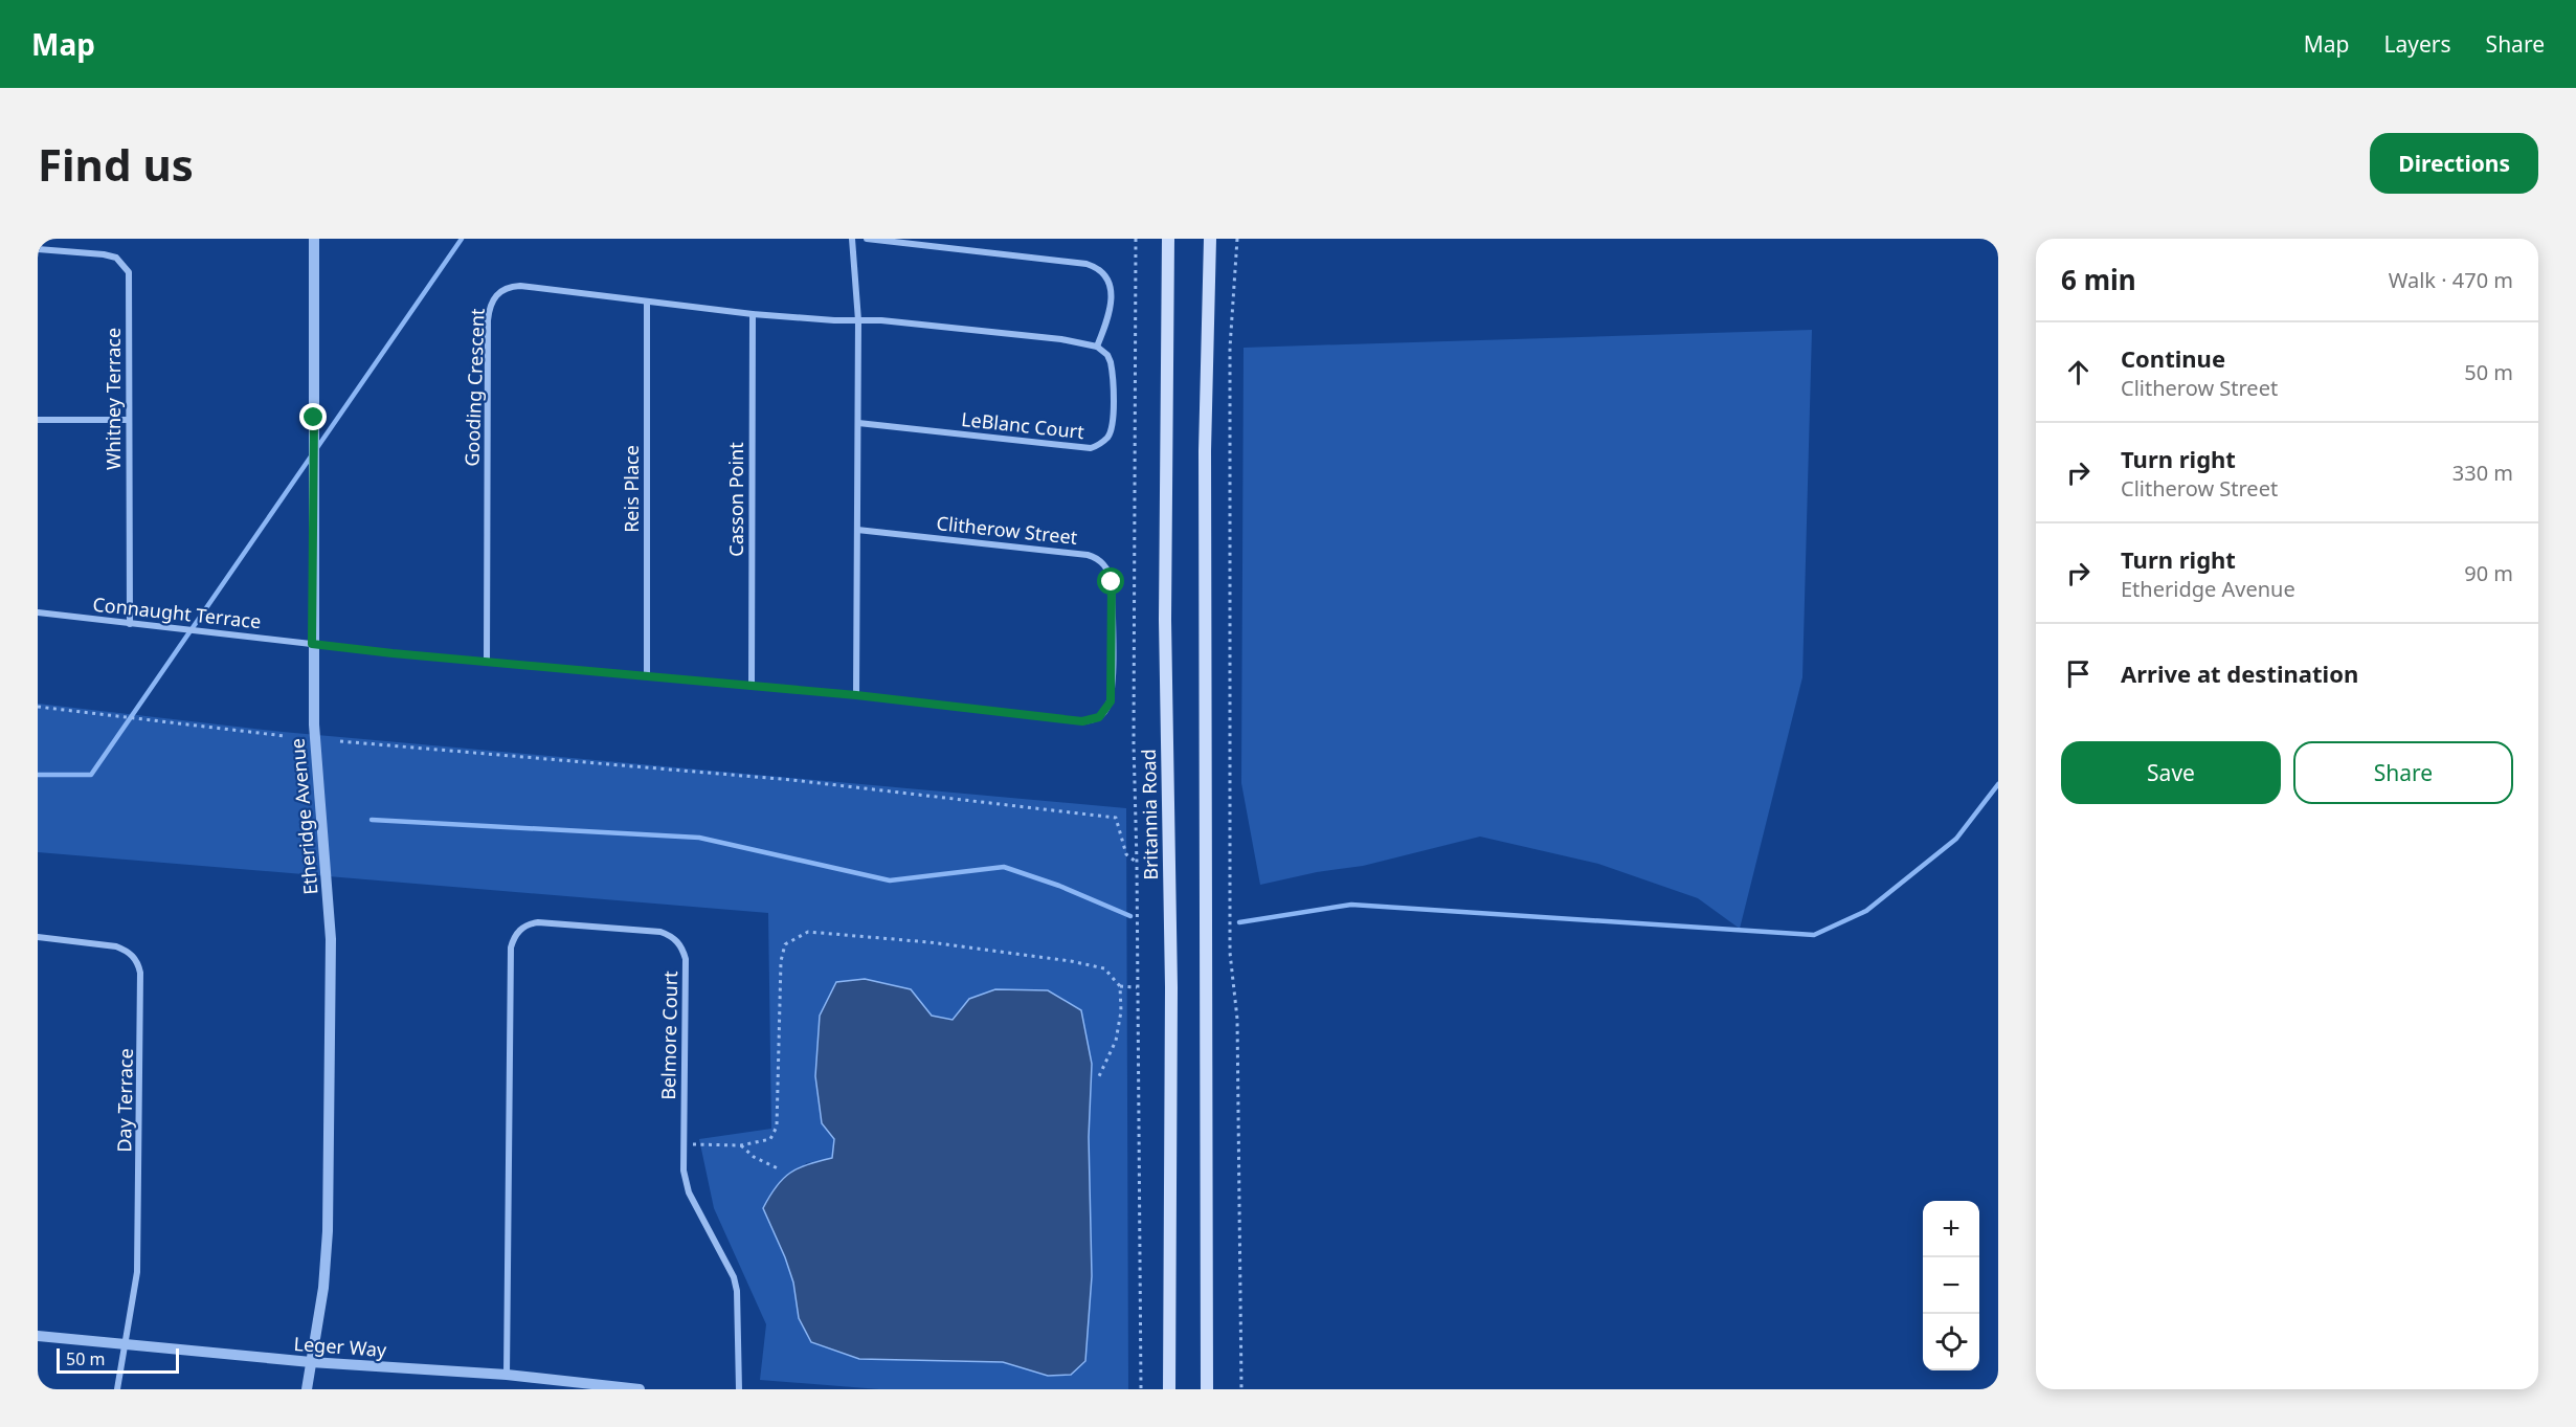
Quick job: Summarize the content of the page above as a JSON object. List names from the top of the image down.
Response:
{
  "streets": {
    "main road": ["Britannia Road"],
    "street": [
      "Gooding Crescent",
      "Whitney Terrace",
      "LeBlanc Court",
      "Reis Place",
      "Casson Point",
      "Clitherow Street",
      "Connaught Terrace",
      "Etheridge Avenue",
      "Belmore Court",
      "Day Terrace",
      "Leger Way"
    ]
  },
  "crossings": [
    ["Gooding Crescent", "Reis Place"],
    ["Gooding Crescent", "Casson Point"],
    ["Gooding Crescent", "Clitherow Street"],
    ["Whitney Terrace", "Connaught Terrace"],
    ["Reis Place", "Clitherow Street"],
    ["Casson Point", "Clitherow Street"],
    ["Clitherow Street", "Connaught Terrace"],
    ["Clitherow Street", "Etheridge Avenue"],
    ["Connaught Terrace", "Etheridge Avenue"],
    ["Etheridge Avenue", "Leger Way"],
    ["Belmore Court", "Leger Way"],
    ["Day Terrace", "Leger Way"]
  ],
  "scale_bar": "50 m",
  "page": {
    "header": "Map",
    "nav": ["Map", "Layers", "Share"],
    "buttons": [
      "Directions",
      ["Save", "Share"]
    ],
    "title": "Find us",
    "heading": ["6 min", "Walk · 470 m"],
    "list": [
      ["Continue", "Clitherow Street", "50 m"],
      ["Turn right", "Clitherow Street", "330 m"],
      ["Turn right", "Etheridge Avenue", "90 m"],
      "Arrive at destination"
    ],
    "map_buttons": ["+", "−"],
    "scale": "50 m"
  }
}
